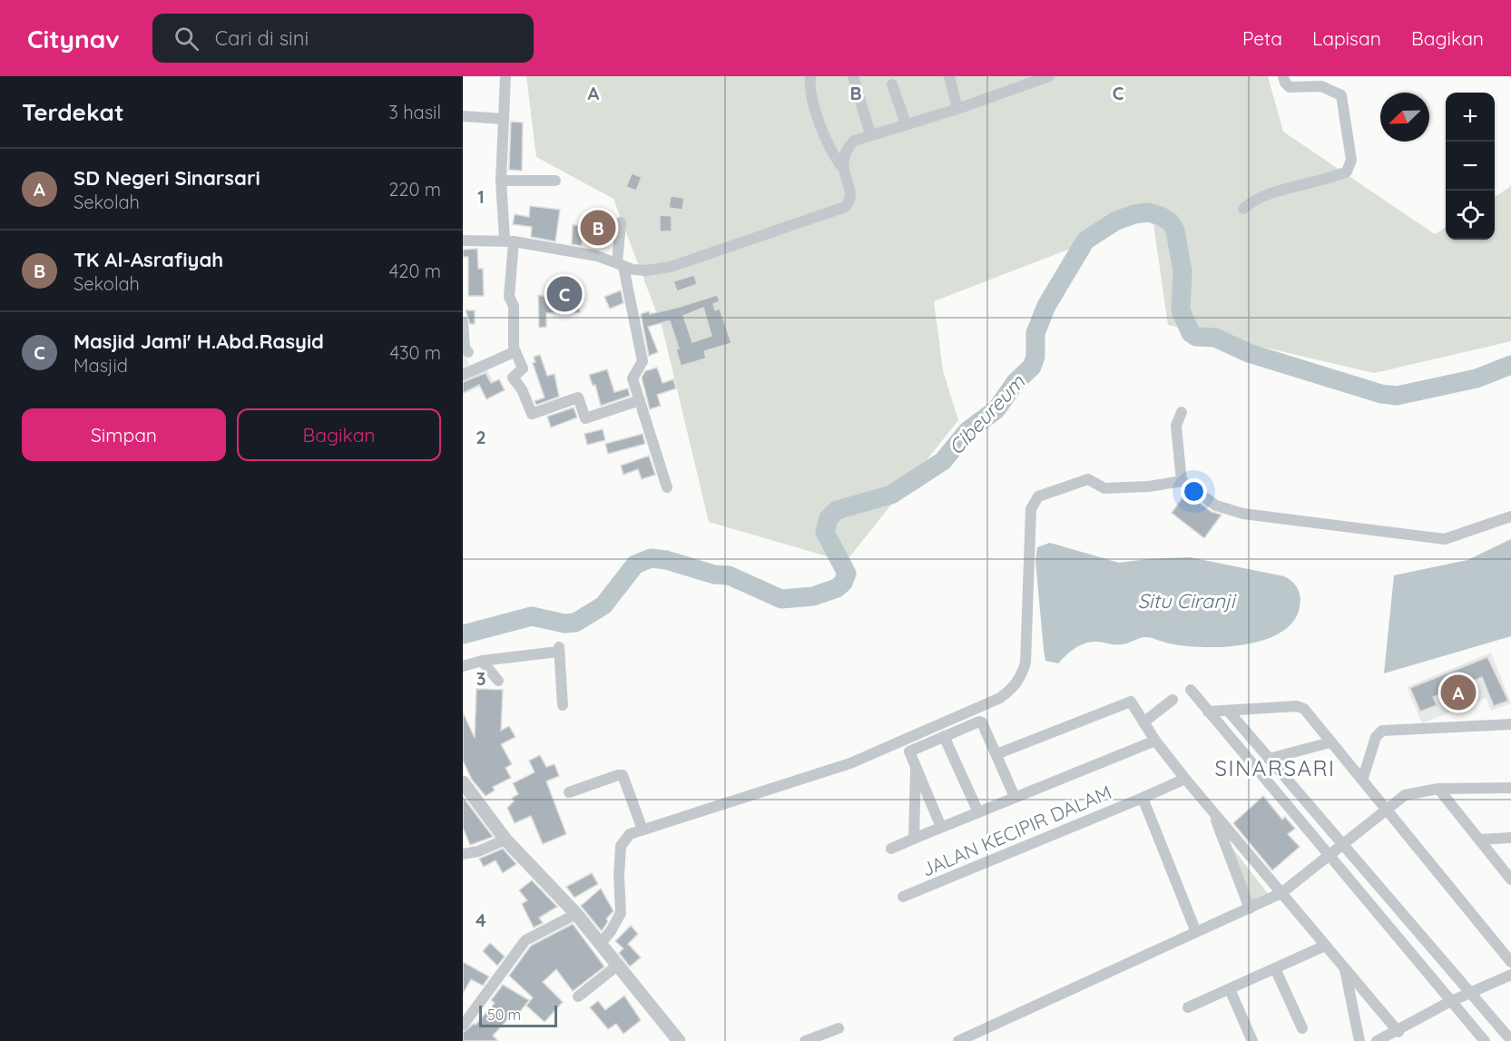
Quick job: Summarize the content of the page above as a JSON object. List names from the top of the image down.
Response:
{
  "streets": {
    "street": ["JALAN KECIPIR DALAM"]
  },
  "districts": ["SINARSARI"],
  "water": ["Cibeureum", "Situ Ciranji"],
  "scale_bar": "50 m",
  "north": "bottom left",
  "page": {
    "header": "Citynav",
    "search": "Cari di sini",
    "nav": ["Peta", "Lapisan", "Bagikan"],
    "heading": ["Terdekat", "3 hasil"],
    "map_buttons": ["+", "−"],
    "list": [
      {
        "mark": "A",
        "name": "SD Negeri Sinarsari",
        "note": "Sekolah",
        "value": "220 m"
      },
      {
        "mark": "B",
        "name": "TK Al-Asrafiyah",
        "note": "Sekolah",
        "value": "420 m"
      },
      {
        "mark": "C",
        "name": "Masjid Jami' H.Abd.Rasyid",
        "note": "Masjid",
        "value": "430 m"
      }
    ],
    "pins": ["B", "C", "A"],
    "buttons": ["Simpan", "Bagikan"],
    "scale": "50 m"
  },
  "grid": {
    "columns": ["A", "B", "C"],
    "rows": [
      "1",
      "2",
      "3",
      "4"
    ]
  }
}
